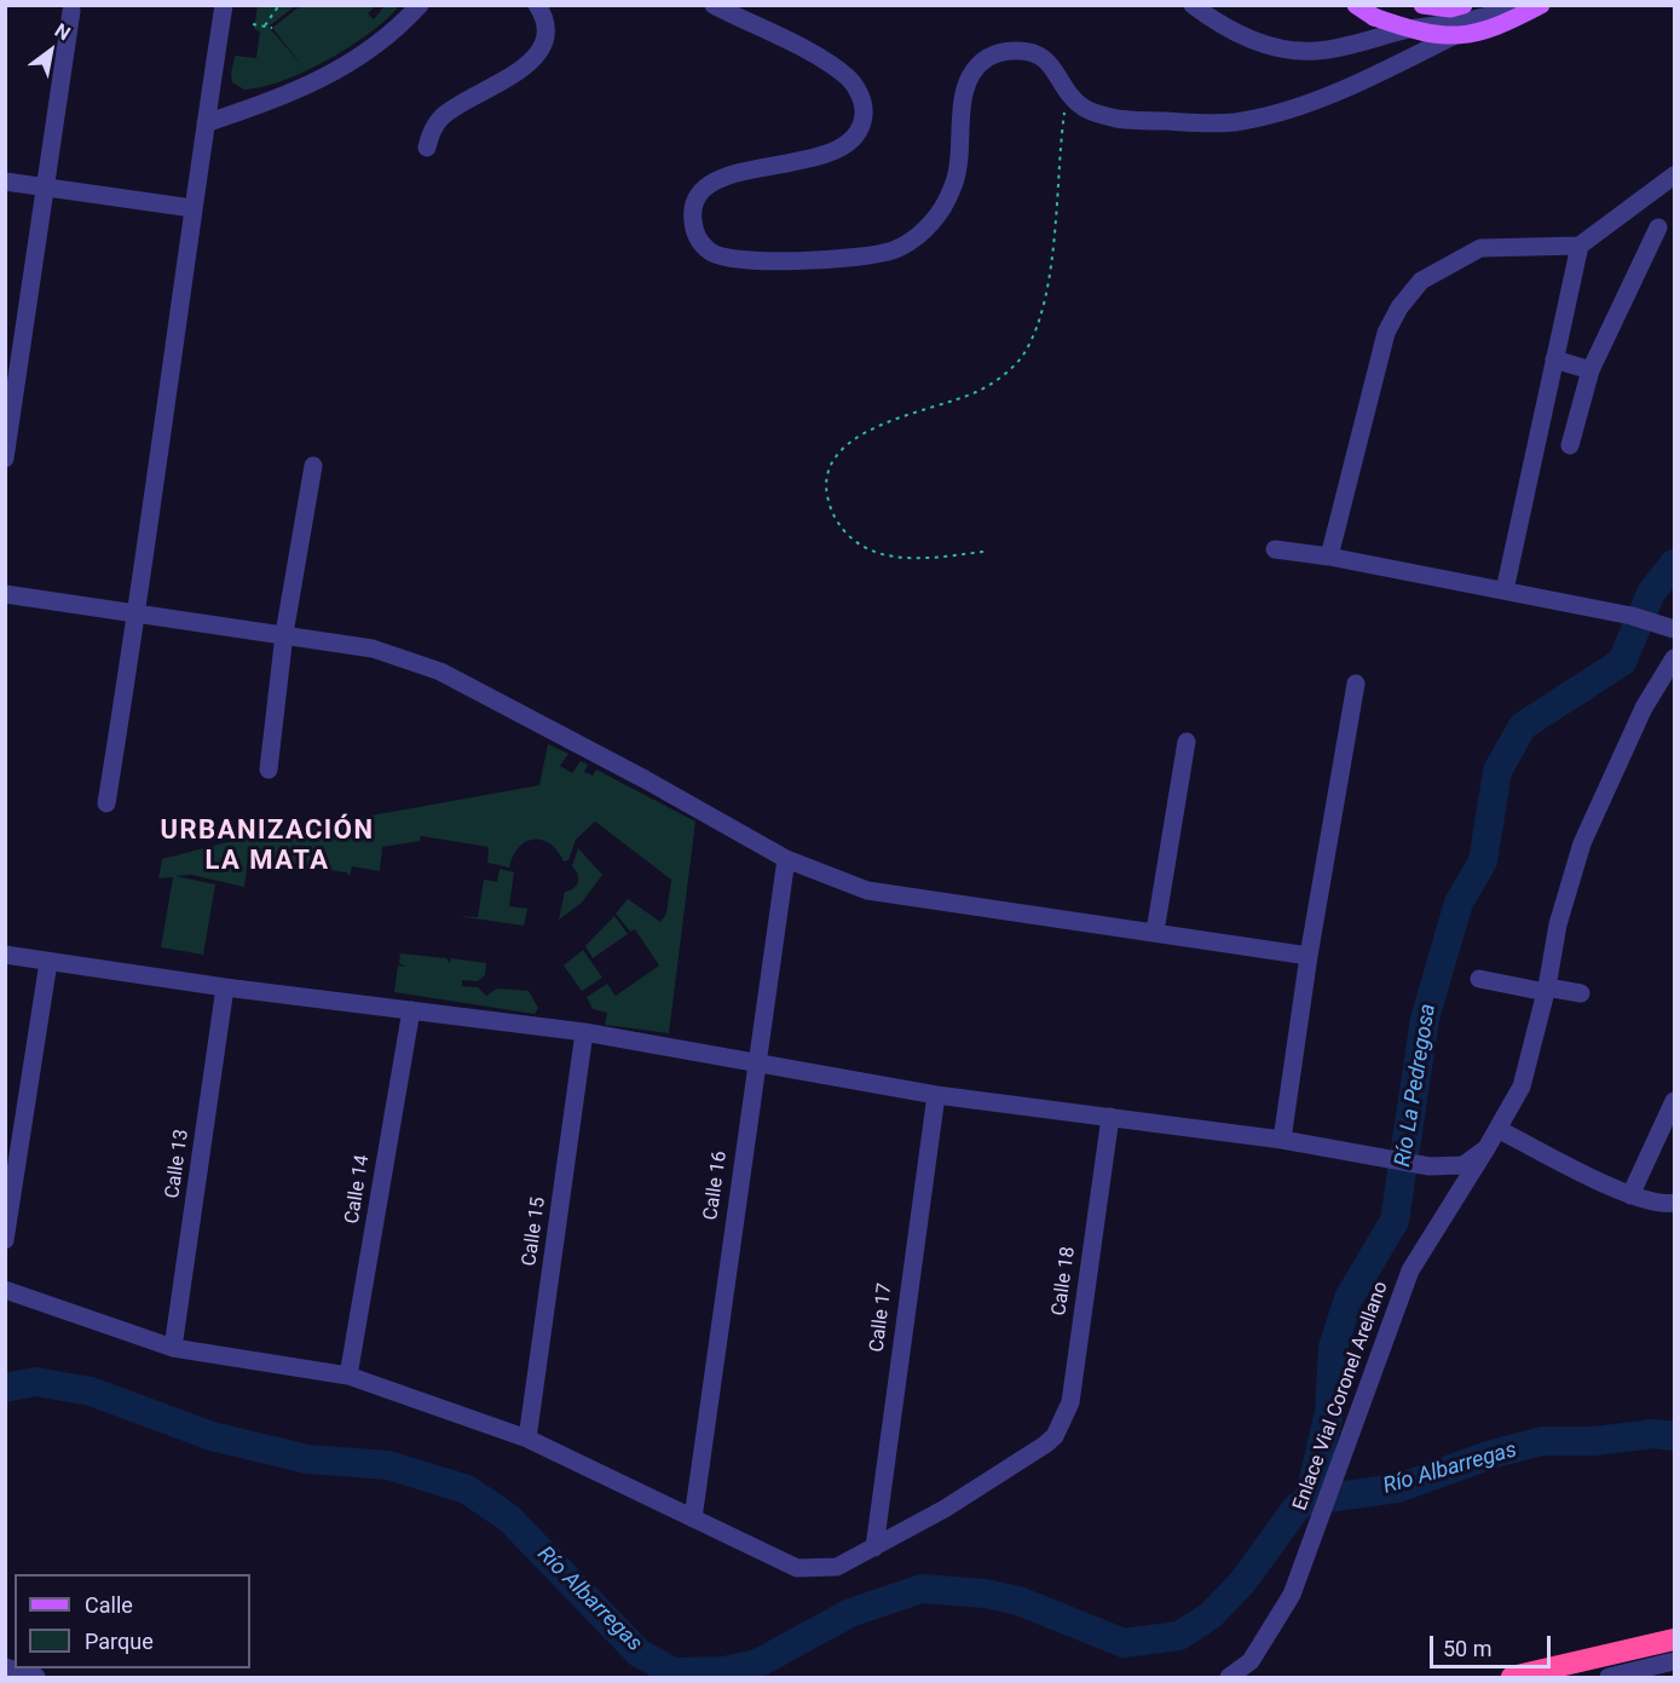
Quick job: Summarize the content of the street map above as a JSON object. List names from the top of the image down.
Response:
{
  "streets": {
    "street": [
      "Calle 13",
      "Calle 16",
      "Calle 14",
      "Calle 15",
      "Calle 18",
      "Calle 17",
      "Enlace Vial Coronel Arellano"
    ]
  },
  "crossings": [
    ["Calle 18", "Calle 17"]
  ],
  "districts": ["URBANIZACIÓN LA MATA"],
  "water": ["Río La Pedregosa", "Río Albarregas"],
  "legend": ["Calle", "Parque"],
  "scale_bar": "50 m",
  "north": "top right"
}
